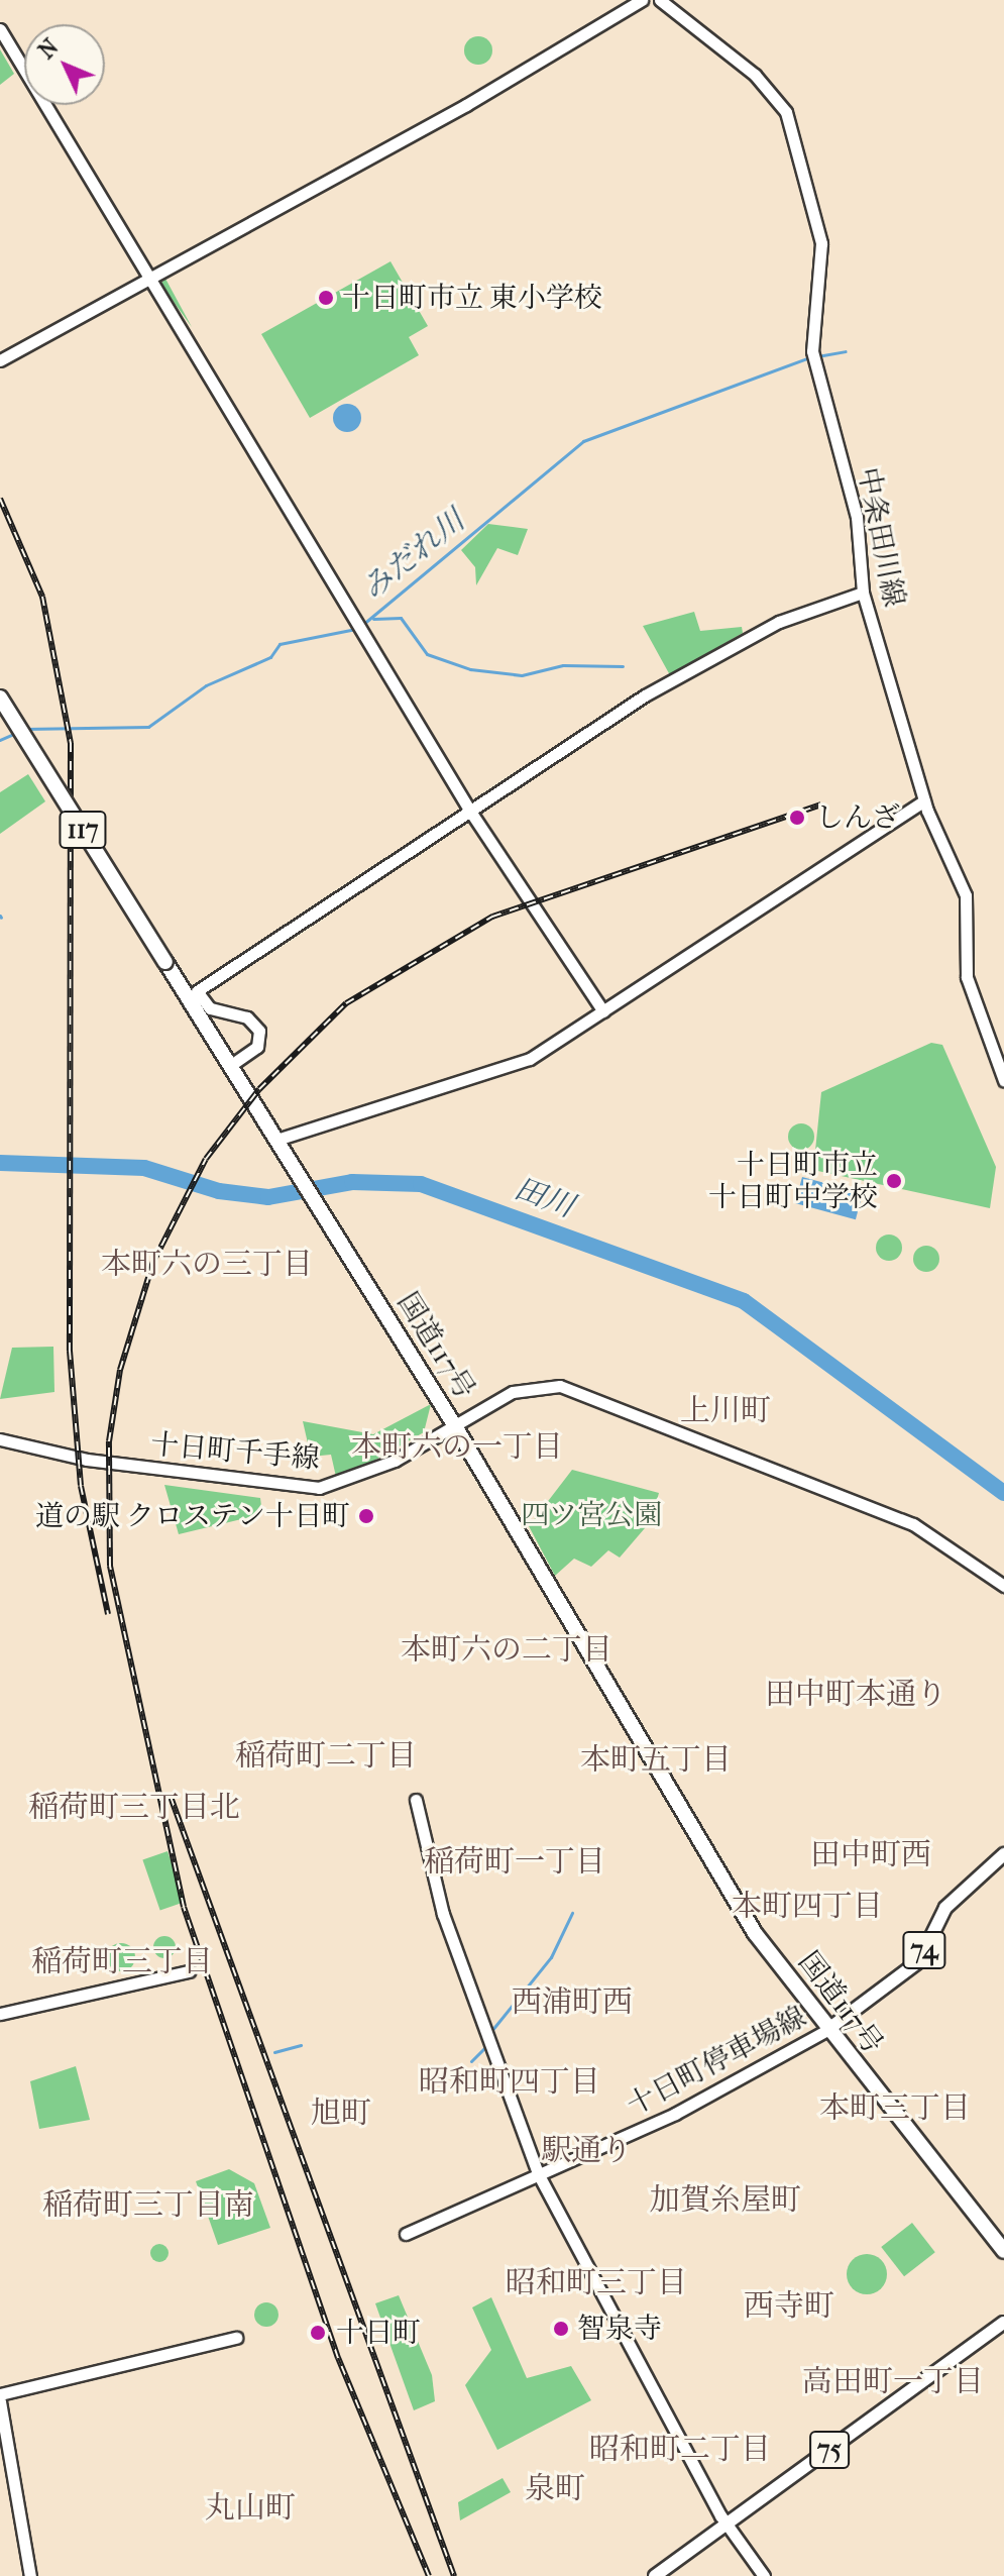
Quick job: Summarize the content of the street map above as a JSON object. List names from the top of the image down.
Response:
{
  "streets": {
    "highway": ["117", "国道117号"],
    "main road": ["74", "75"],
    "street": ["中条田川線", "十日町千手線", "十日町停車場線"]
  },
  "crossings": [
    ["国道117号", "十日町千手線"],
    ["国道117号", "74"],
    ["国道117号", "十日町停車場線"],
    ["74", "十日町停車場線"]
  ],
  "districts": [
    "本町六の三丁目",
    "上川町",
    "本町六の一丁目",
    "本町六の二丁目",
    "田中町本通り",
    "稲荷町二丁目",
    "本町五丁目",
    "稲荷町三丁目北",
    "田中町西",
    "稲荷町一丁目",
    "本町四丁目",
    "稲荷町三丁目",
    "西浦町西",
    "昭和町四丁目",
    "本町三丁目",
    "旭町",
    "駅通り",
    "加賀糸屋町",
    "稲荷町三丁目南",
    "昭和町三丁目",
    "西寺町",
    "高田町一丁目",
    "昭和町二丁目",
    "泉町",
    "丸山町"
  ],
  "water": ["みだれ川", "田川"],
  "parks": ["四ツ宮公園"],
  "places": [
    "十日町市立 東小学校",
    "しんざ",
    "十日町市立 十日町中学校",
    "道の駅 クロステン十日町",
    "智泉寺",
    "十日町"
  ],
  "north": "top left"
}
